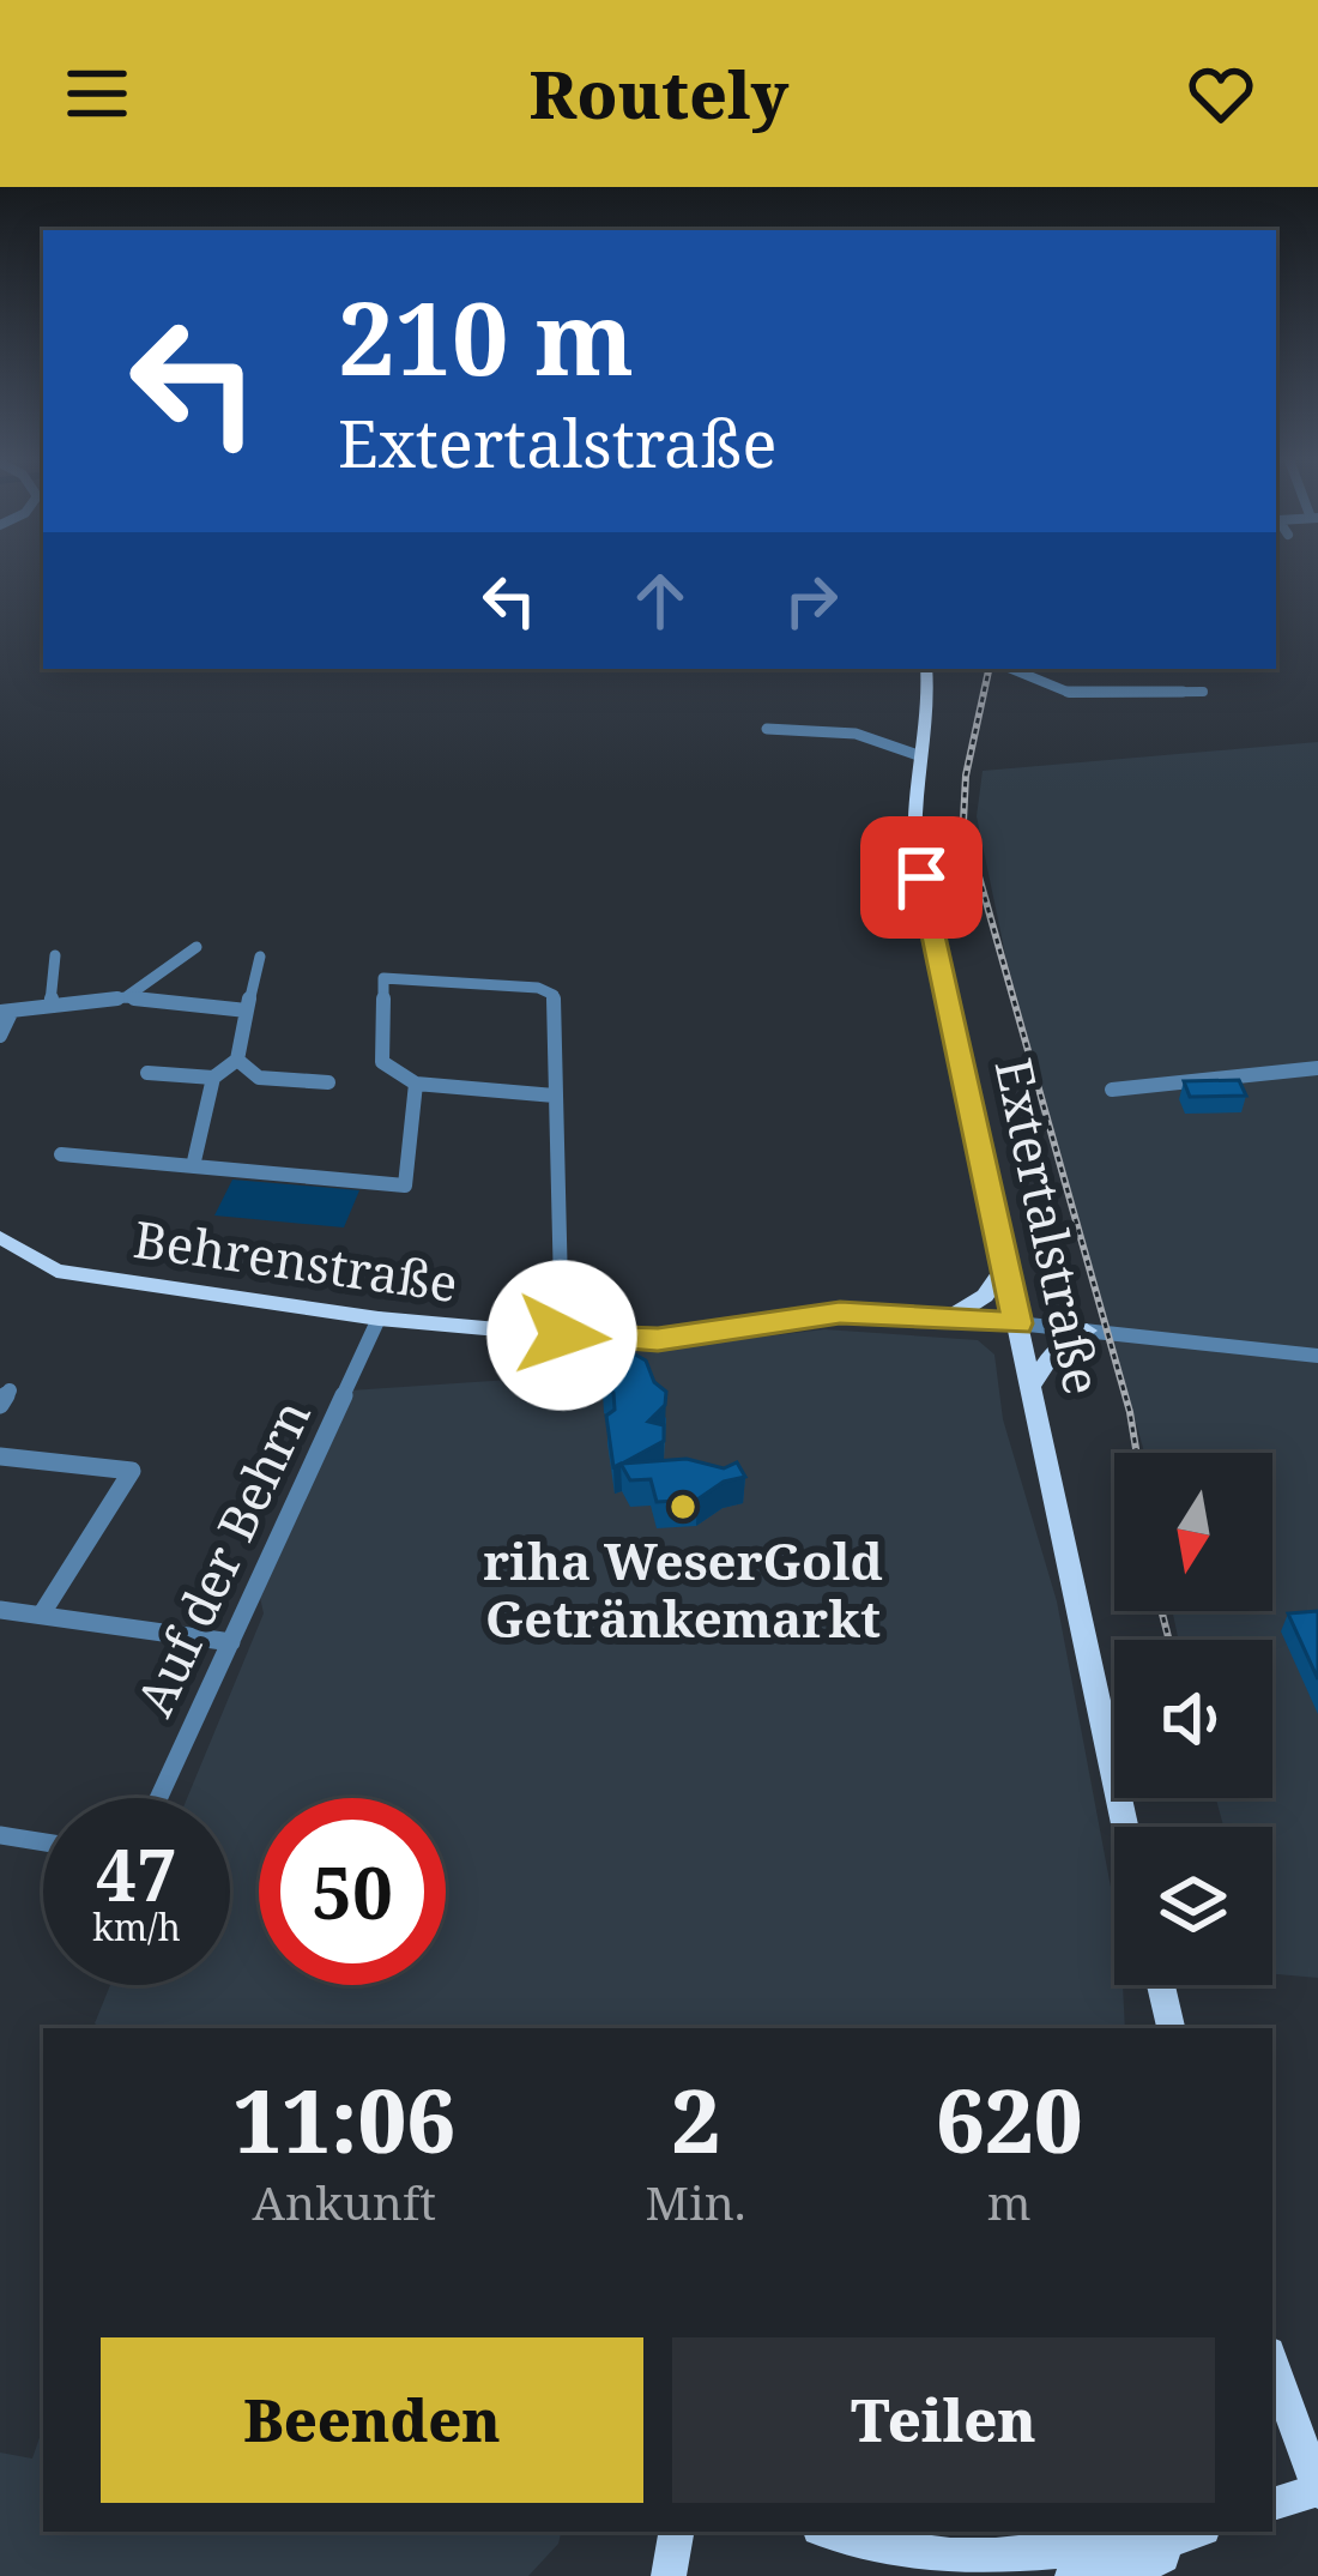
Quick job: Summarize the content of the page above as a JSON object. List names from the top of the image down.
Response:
{
  "streets": {
    "main road": ["Extertalstraße", "Behrenstraße"],
    "street": ["Auf der Behrn"]
  },
  "crossings": [
    ["Extertalstraße", "Behrenstraße"],
    ["Behrenstraße", "Auf der Behrn"]
  ],
  "places": ["riha WeserGold Getränkemarkt"],
  "north": "bottom",
  "page": {
    "header": "Routely",
    "turn": ["210 m", "Extertalstraße"],
    "speed": "47 km/h",
    "limit": "50",
    "eta": [
      "11:06",
      "Ankunft",
      "2",
      "Min.",
      "620",
      "m"
    ],
    "buttons": ["Beenden", "Teilen"]
  }
}
